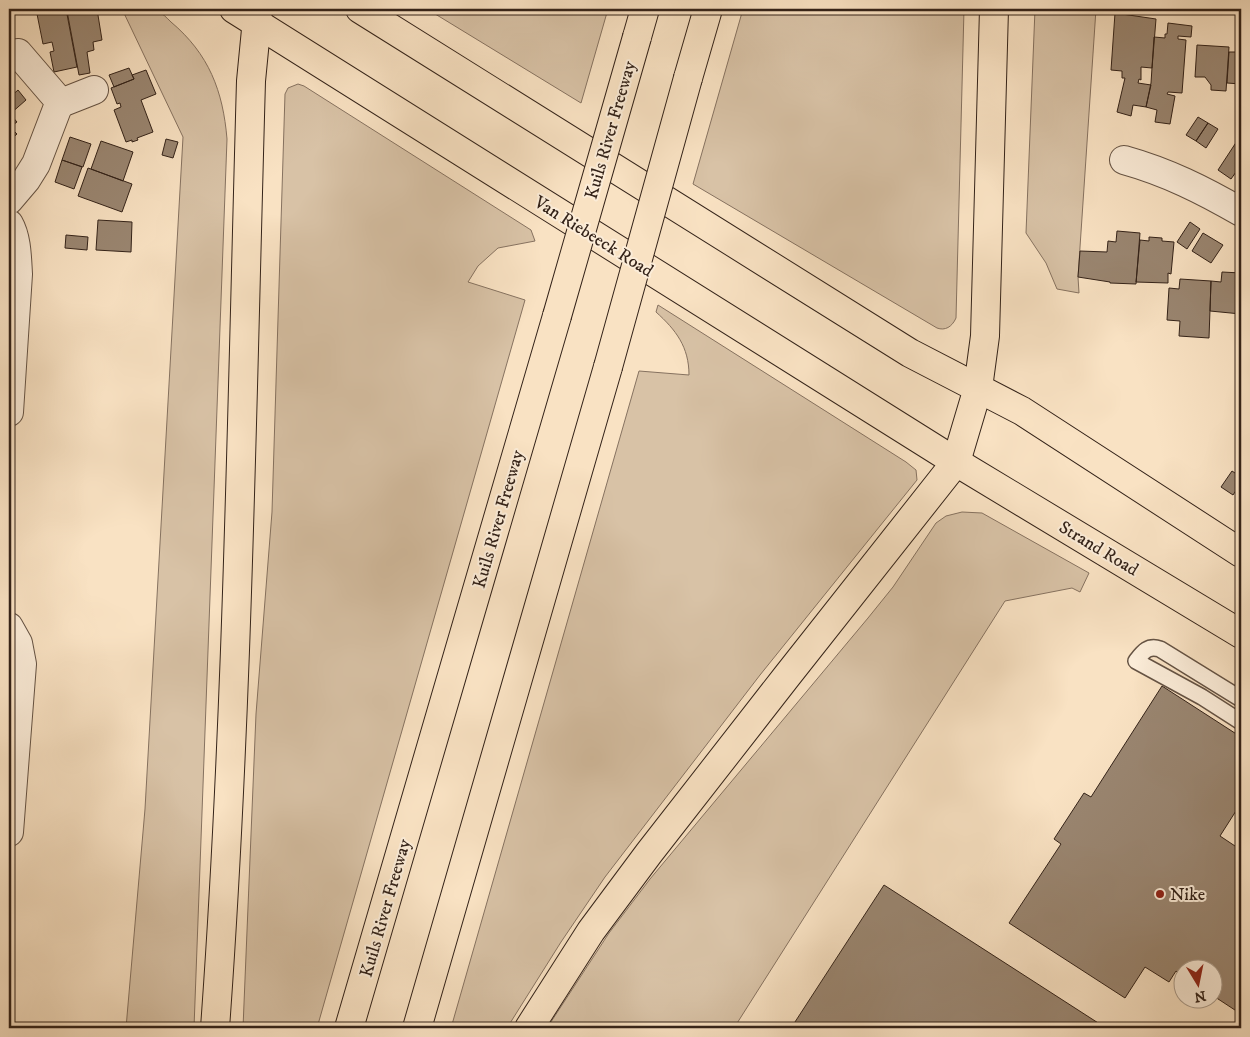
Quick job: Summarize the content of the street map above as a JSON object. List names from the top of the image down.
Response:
{
  "streets": {
    "main road": ["Kuils River Freeway", "Van Riebeeck Road", "Strand Road"]
  },
  "crossings": [
    ["Van Riebeeck Road", "Strand Road"]
  ],
  "places": ["Nike"],
  "north": "bottom"
}
